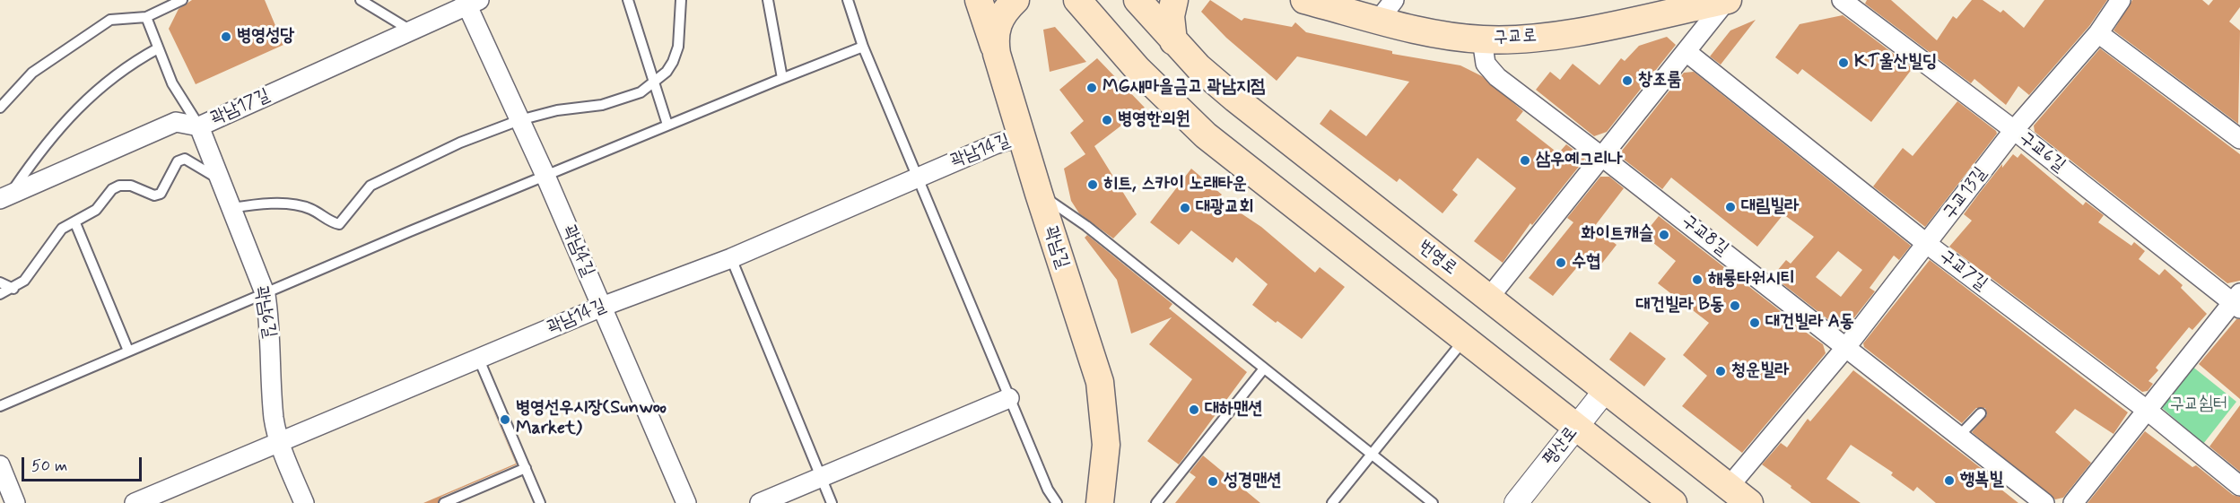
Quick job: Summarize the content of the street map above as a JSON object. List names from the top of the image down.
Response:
{
  "streets": {
    "main road": ["구교로", "곽남길", "번영로"],
    "street": [
      "곽남17길",
      "곽남14길",
      "구교6길",
      "구교13길",
      "구교8길",
      "곽남4길",
      "구교7길",
      "곽남6길",
      "평산로"
    ]
  },
  "crossings": [
    ["구교로", "구교8길"],
    ["곽남17길", "곽남4길"],
    ["곽남17길", "곽남6길"],
    ["곽남14길", "곽남길"],
    ["곽남14길", "곽남4길"],
    ["곽남14길", "곽남6길"],
    ["구교6길", "구교13길"],
    ["구교13길", "구교8길"],
    ["구교13길", "번영로"],
    ["구교13길", "구교7길"],
    ["번영로", "평산로"]
  ],
  "parks": ["구교쉼터"],
  "places": [
    "병영성당",
    "KT울산빌딩",
    "창조룸",
    "MG새마을금고 곽남지점",
    "병영한의원",
    "삼우예그리나",
    "히트, 스카이 노래타운",
    "대림빌라",
    "대광교회",
    "화이트캐슬",
    "수협",
    "해룡타워시티",
    "대건빌라 B동",
    "대건빌라 A동",
    "청운빌라",
    "대하맨션",
    "병영선우시장(Sunwoo Market)",
    "행복빌",
    "성경맨션"
  ],
  "scale_bar": "50 m"
}
